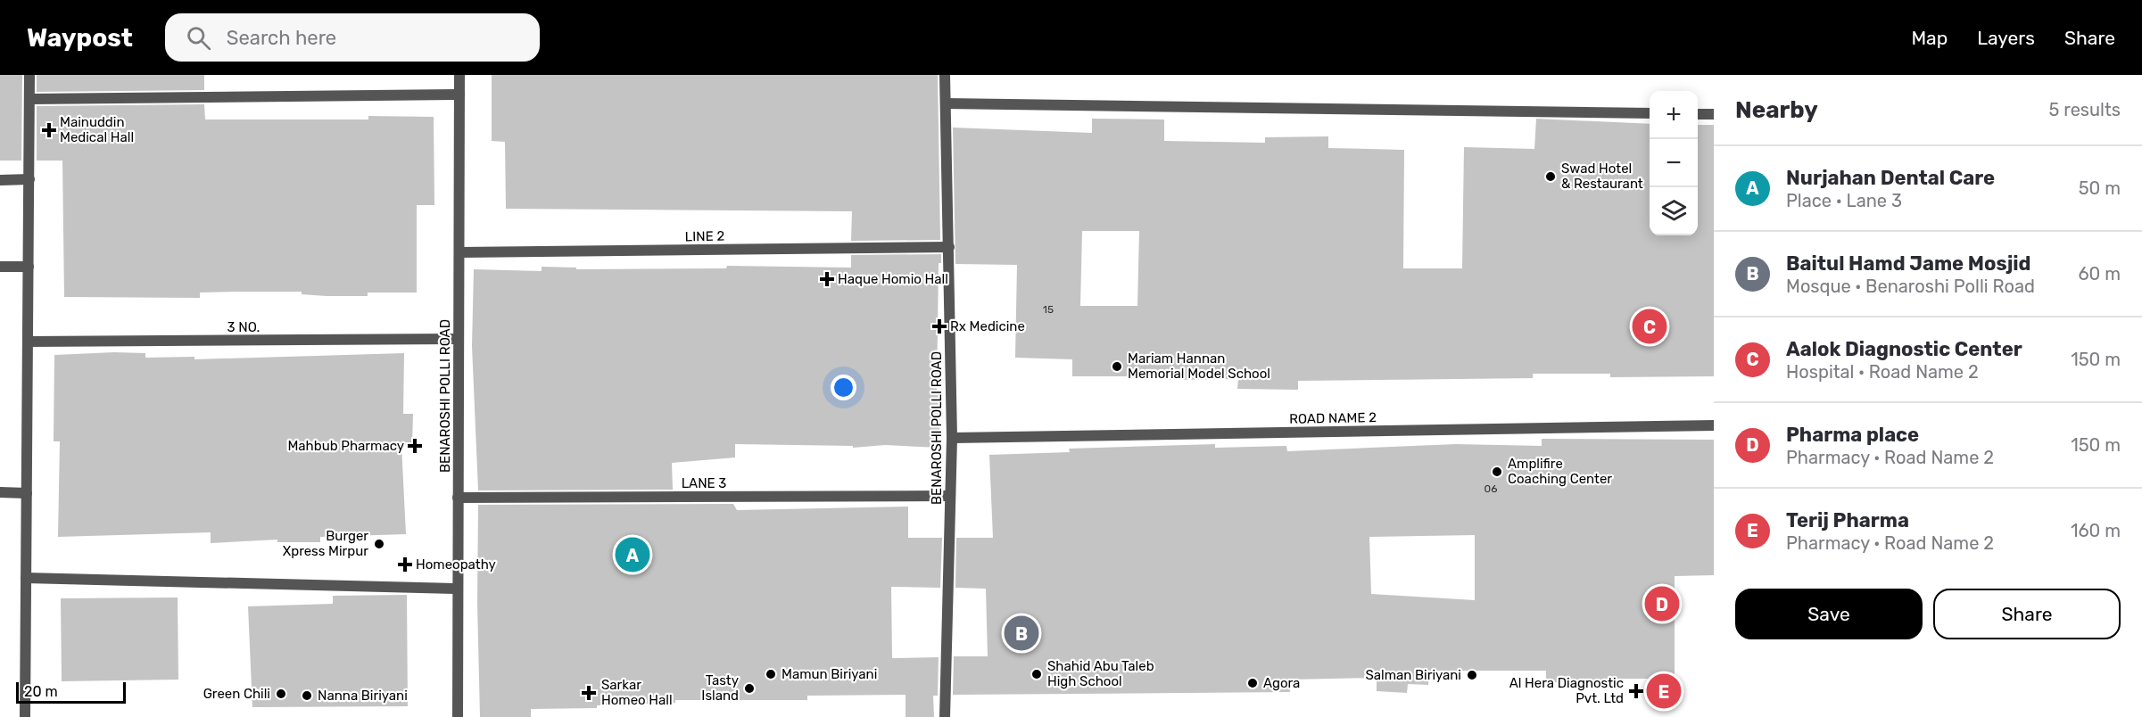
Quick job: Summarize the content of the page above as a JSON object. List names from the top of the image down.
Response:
{
  "streets": {
    "street": [
      "LINE 2",
      "3 NO.",
      "BENAROSHI POLLI ROAD",
      "ROAD NAME 2",
      "LANE 3"
    ]
  },
  "crossings": [
    ["LINE 2", "BENAROSHI POLLI ROAD"],
    ["3 NO.", "BENAROSHI POLLI ROAD"],
    ["BENAROSHI POLLI ROAD", "ROAD NAME 2"],
    ["BENAROSHI POLLI ROAD", "LANE 3"]
  ],
  "places": {
    "health": [
      "Mainuddin Medical Hall",
      "Haque Homio Hall",
      "Rx Medicine",
      "Mahbub Pharmacy",
      "Homeopathy",
      "Al Hera Diagnostic Pvt. Ltd",
      "Sarkar Homeo Hall"
    ],
    "other": [
      "Swad Hotel & Restaurant",
      "Mariam Hannan Memorial Model School",
      "Amplifire Coaching Center",
      "Burger Xpress Mirpur",
      "Mamun Biriyani",
      "Shahid Abu Taleb High School",
      "Salman Biriyani",
      "Agora",
      "Tasty Island",
      "Green Chili",
      "Nanna Biriyani"
    ]
  },
  "house_numbers": ["15", "06"],
  "scale_bar": "20 m",
  "page": {
    "header": "Waypost",
    "search": "Search here",
    "nav": ["Map", "Layers", "Share"],
    "heading": ["Nearby", "5 results"],
    "map_buttons": ["+", "−"],
    "list": [
      {
        "mark": "A",
        "name": "Nurjahan Dental Care",
        "note": "Place · Lane 3",
        "value": "50 m"
      },
      {
        "mark": "B",
        "name": "Baitul Hamd Jame Mosjid",
        "note": "Mosque · Benaroshi Polli Road",
        "value": "60 m"
      },
      {
        "mark": "C",
        "name": "Aalok Diagnostic Center",
        "note": "Hospital · Road Name 2",
        "value": "150 m"
      },
      {
        "mark": "D",
        "name": "Pharma place",
        "note": "Pharmacy · Road Name 2",
        "value": "150 m"
      },
      {
        "mark": "E",
        "name": "Terij Pharma",
        "note": "Pharmacy · Road Name 2",
        "value": "160 m"
      }
    ],
    "pins": [
      "C",
      "A",
      "D",
      "B",
      "E"
    ],
    "buttons": ["Save", "Share"],
    "scale": "20 m"
  }
}
